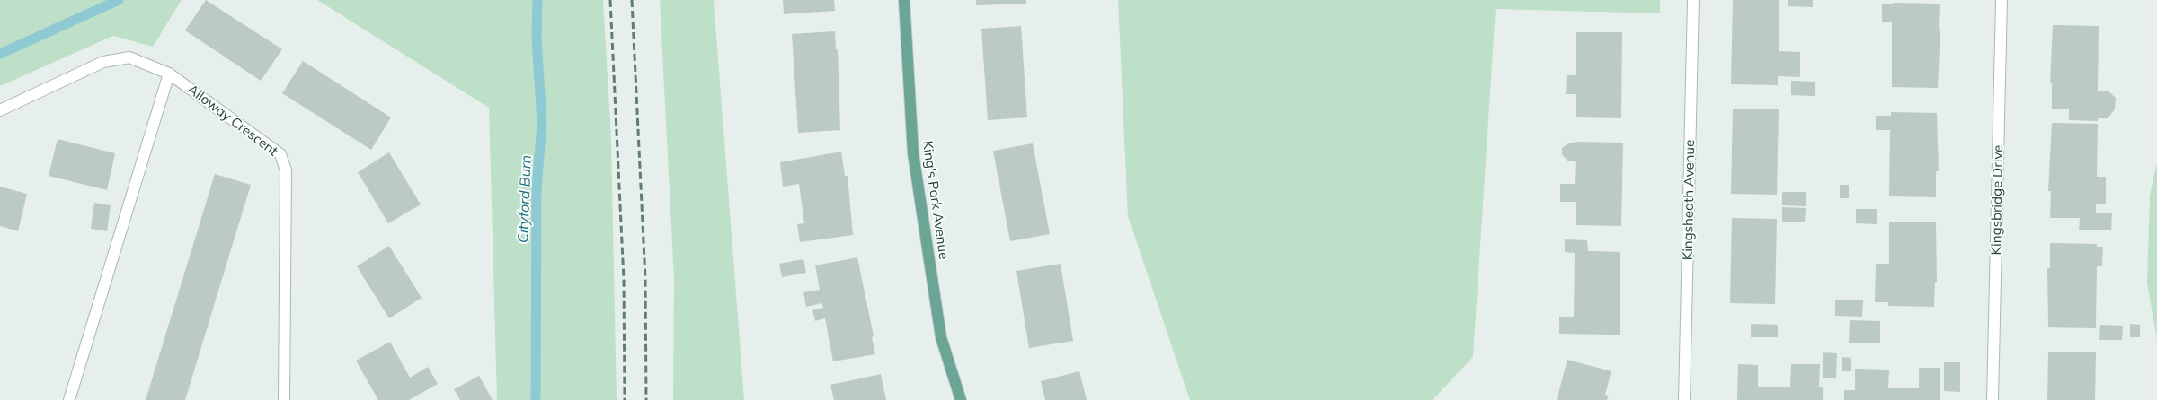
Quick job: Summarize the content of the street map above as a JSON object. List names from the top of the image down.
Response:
{
  "streets": {
    "main road": ["King's Park Avenue"],
    "street": ["Alloway Crescent", "Kingsheath Avenue", "Kingsbridge Drive"]
  },
  "water": ["Cityford Burn"]
}
